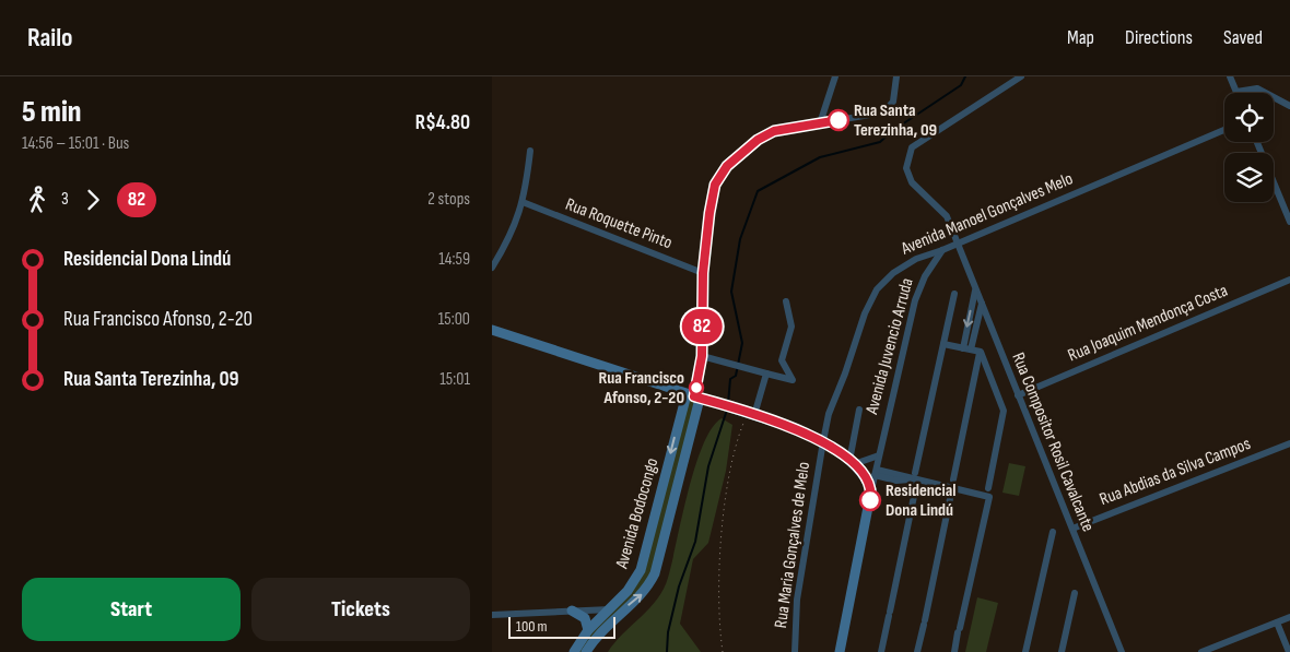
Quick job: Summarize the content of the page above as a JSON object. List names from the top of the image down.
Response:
{
  "streets": {
    "street": [
      "Avenida Manoel Gonçalves Melo",
      "Rua Roquette Pinto",
      "Rua Joaquim Mendonça Costa",
      "Avenida Juvencio Arruda",
      "Rua Compositor Rosil Cavalcante",
      "Rua Abdias da Silva Campos",
      "Avenida Bodocongo",
      "Rua Maria Gonçalves de Melo"
    ]
  },
  "crossings": [
    ["Avenida Manoel Gonçalves Melo", "Avenida Juvencio Arruda"],
    ["Avenida Manoel Gonçalves Melo", "Rua Compositor Rosil Cavalcante"],
    ["Avenida Manoel Gonçalves Melo", "Rua Maria Gonçalves de Melo"],
    ["Rua Roquette Pinto", "Avenida Bodocongo"],
    ["Rua Joaquim Mendonça Costa", "Rua Compositor Rosil Cavalcante"],
    ["Rua Compositor Rosil Cavalcante", "Rua Abdias da Silva Campos"]
  ],
  "places": ["Rua Santa Terezinha, 09", "Rua Francisco Afonso, 2-20", "Residencial Dona Lindú"],
  "lines": ["bus line 82"],
  "scale_bar": "100 m",
  "page": {
    "header": "Railo",
    "nav": ["Map", "Directions", "Saved"],
    "heading": ["5 min", "14:56 – 15:01 · Bus", "R$4.80"],
    "on_map": "82",
    "legs": ["3", "82", "2 stops"],
    "list": [
      {
        "name": "Residencial Dona Lindú",
        "value": "14:59"
      },
      {
        "name": "Rua Francisco Afonso, 2-20",
        "value": "15:00"
      },
      {
        "name": "Rua Santa Terezinha, 09",
        "value": "15:01"
      }
    ],
    "buttons": ["Start", "Tickets"],
    "scale": "100 m"
  }
}
